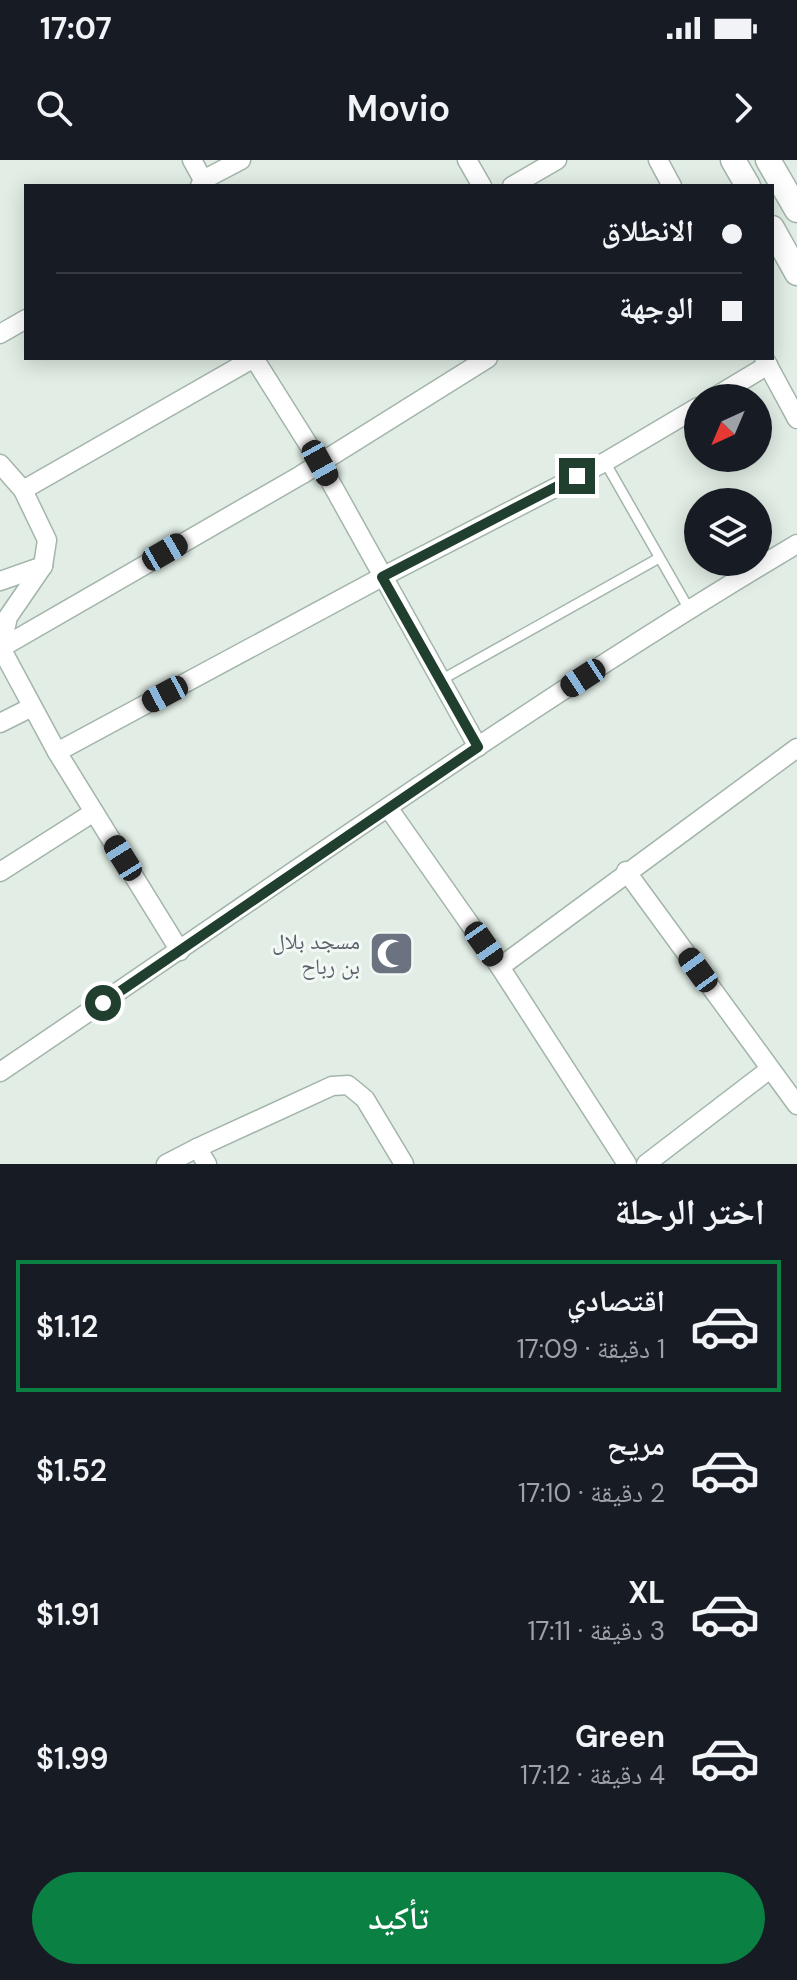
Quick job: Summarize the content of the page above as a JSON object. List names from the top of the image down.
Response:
{
  "places": {
    "mosque": ["مسجد بلال بن رباح"]
  },
  "north": "bottom left",
  "page": {
    "status": "17:07",
    "header": "Movio",
    "banner": ["الانطلاق", "الوجهة"],
    "heading": "اختر الرحلة",
    "list": [
      {
        "name": "اقتصادي",
        "note": "1 دقيقة · 17:09",
        "value": "$1.12"
      },
      {
        "name": "مريح",
        "note": "2 دقيقة · 17:10",
        "value": "$1.52"
      },
      {
        "name": "XL",
        "note": "3 دقيقة · 17:11",
        "value": "$1.91"
      },
      {
        "name": "Green",
        "note": "4 دقيقة · 17:12",
        "value": "$1.99"
      }
    ],
    "buttons": "تأكيد"
  }
}
